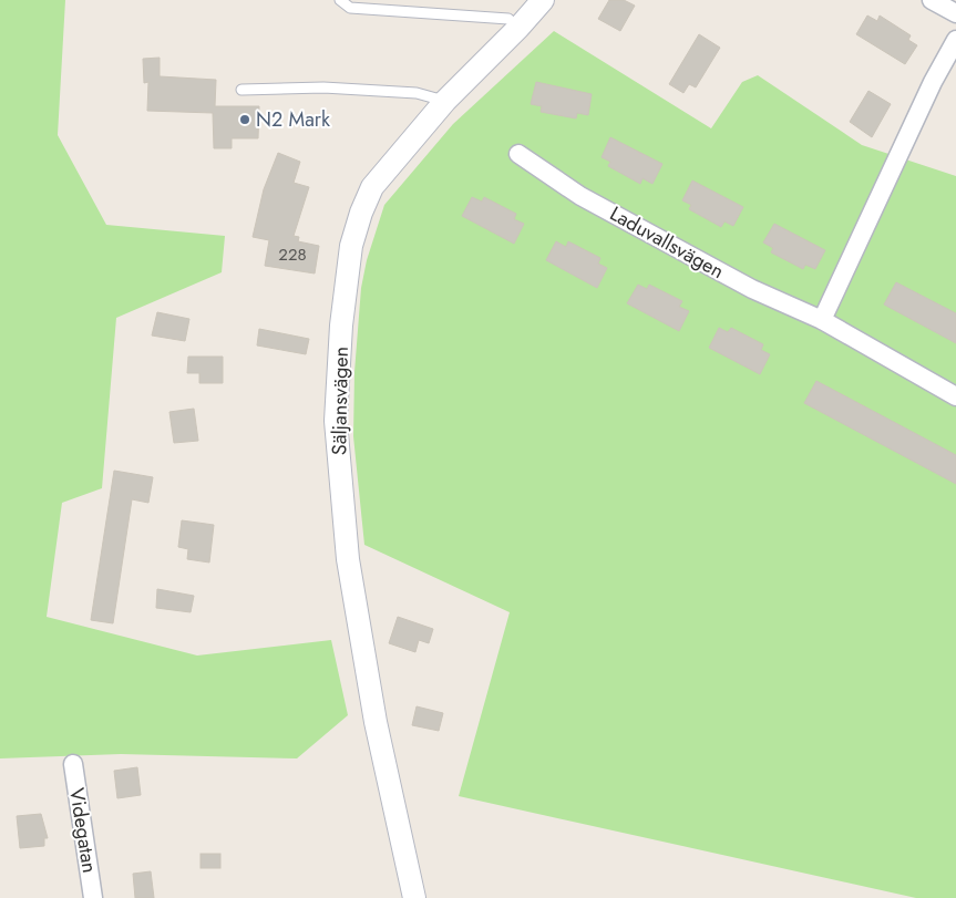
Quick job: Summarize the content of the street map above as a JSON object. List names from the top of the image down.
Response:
{
  "streets": {
    "street": ["Laduvallsvägen", "Säljansvägen", "Videgatan"]
  },
  "places": ["N2 Mark"],
  "house_numbers": ["228"]
}
